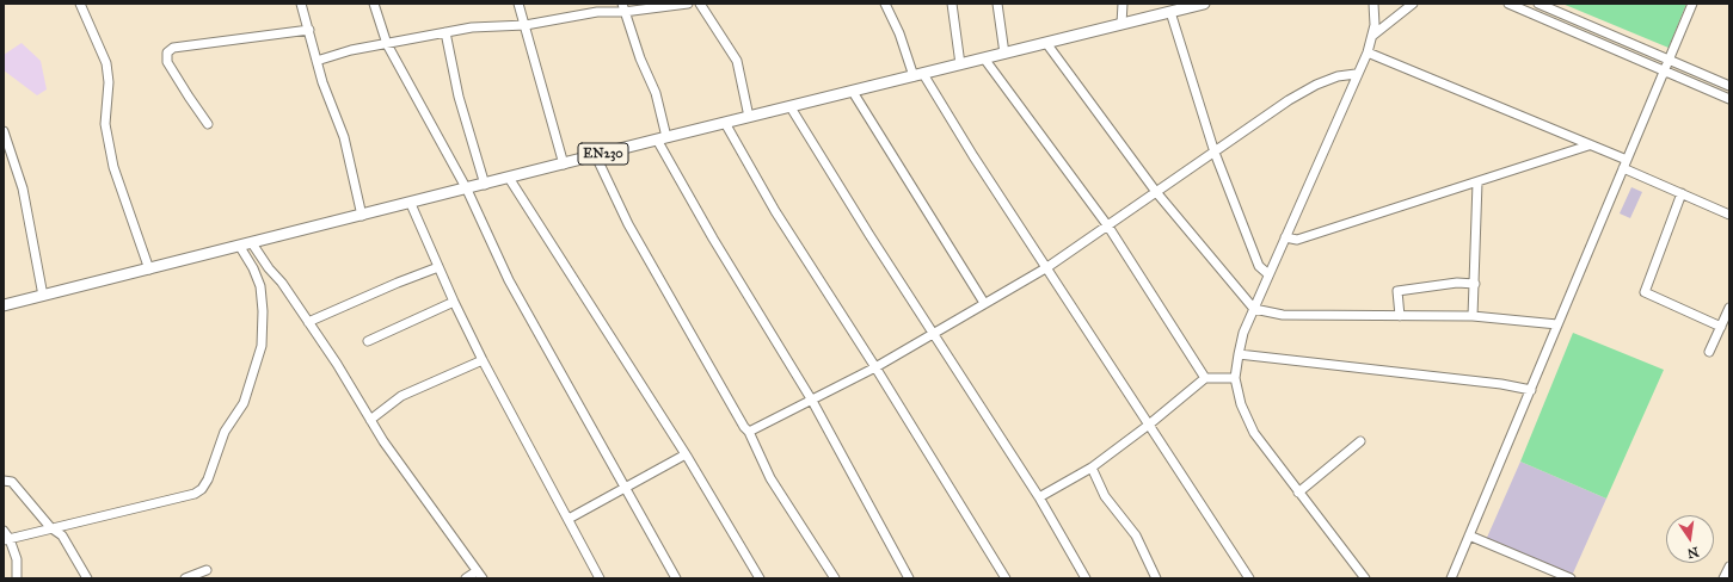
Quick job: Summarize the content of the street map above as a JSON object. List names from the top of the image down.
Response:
{
  "streets": {
    "main road": ["EN230"]
  },
  "north": "bottom"
}
